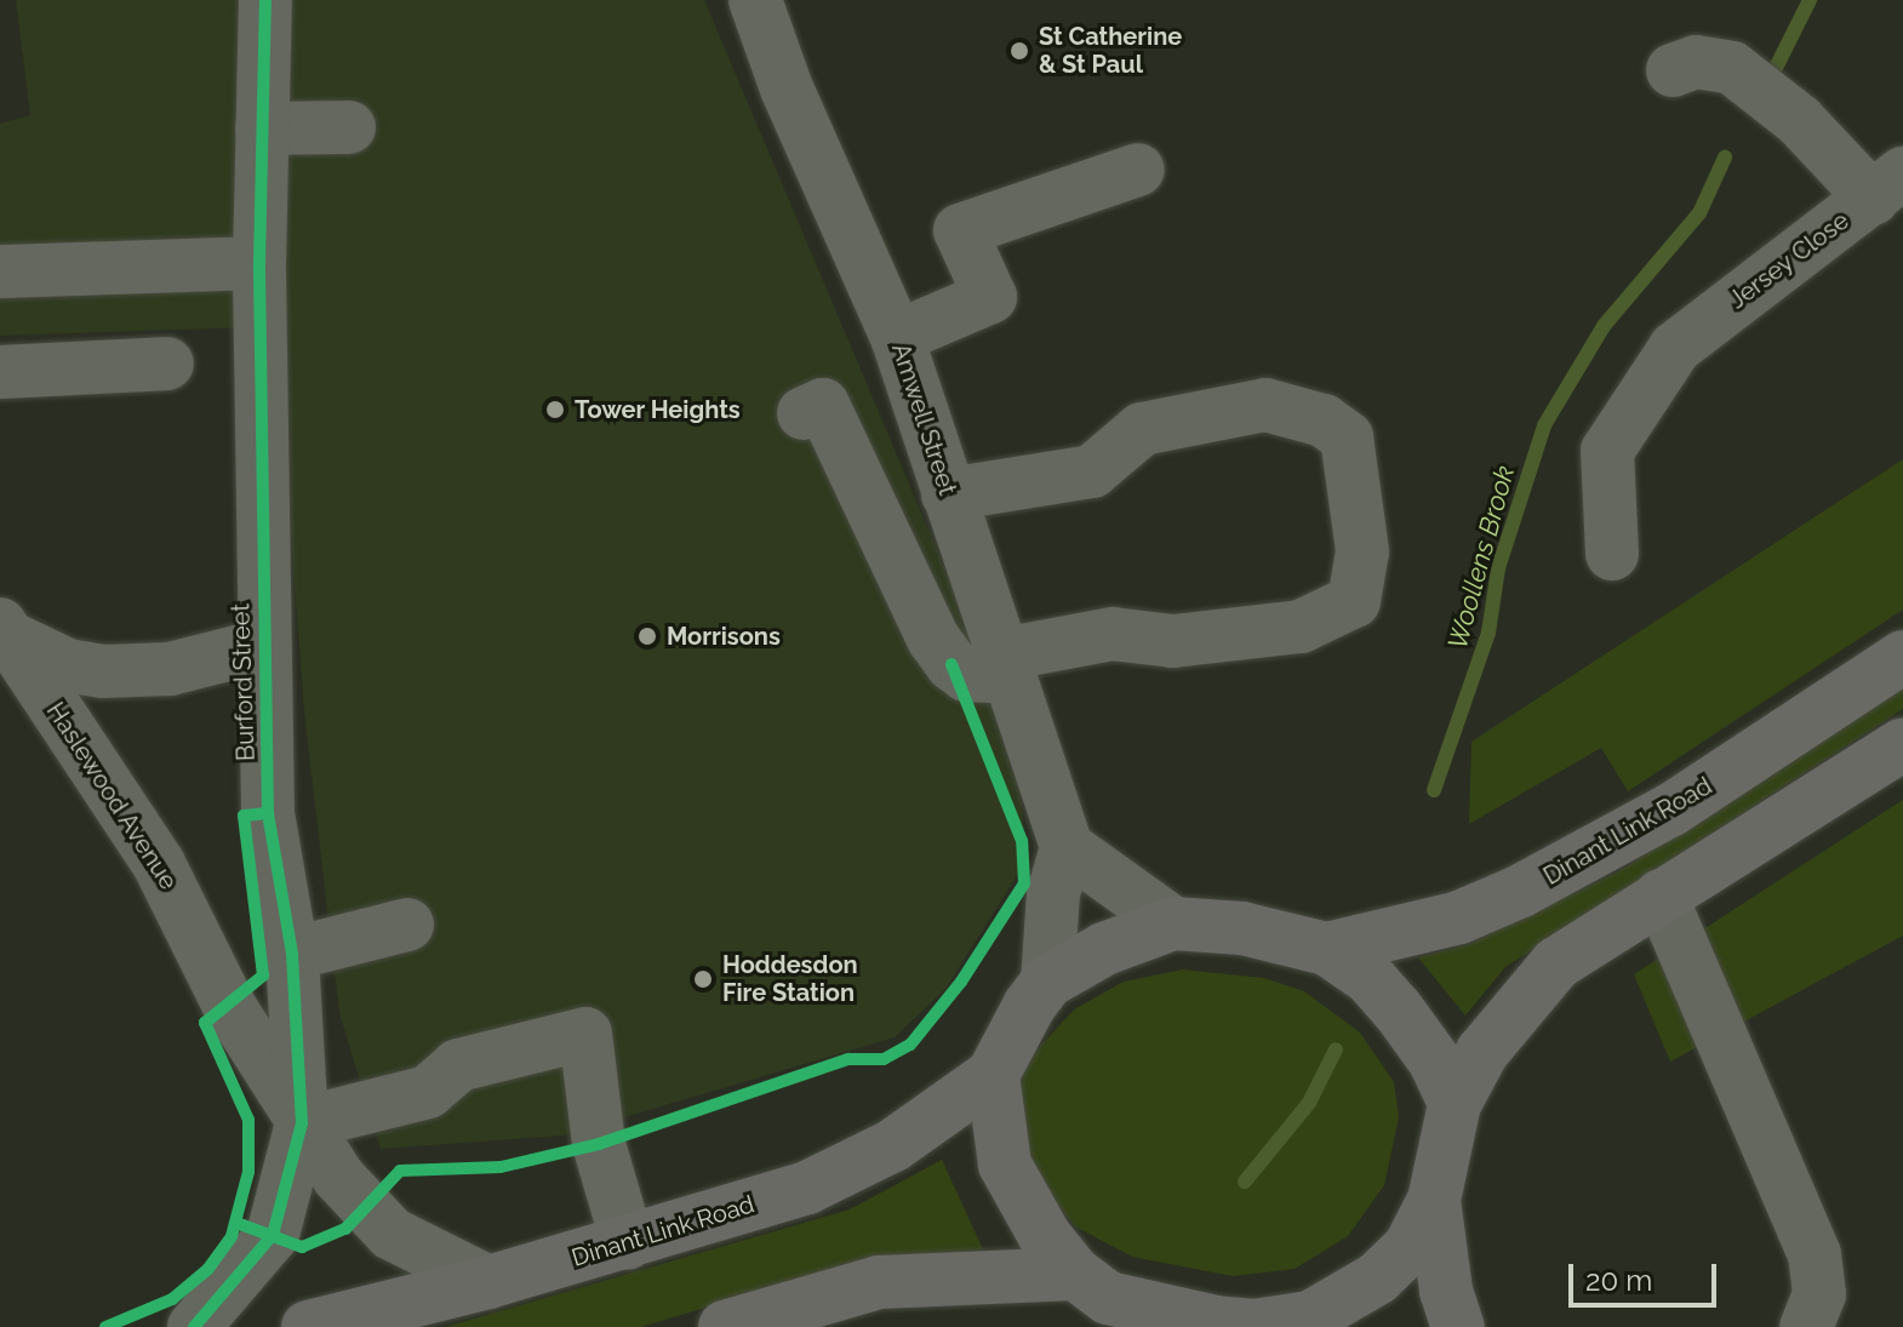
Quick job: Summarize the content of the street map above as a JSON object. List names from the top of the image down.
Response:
{
  "streets": {
    "main road": ["Dinant Link Road"],
    "street": [
      "Jersey Close",
      "Amwell Street",
      "Burford Street",
      "Haslewood Avenue"
    ]
  },
  "crossings": [
    ["Burford Street", "Haslewood Avenue"]
  ],
  "water": ["Woollens Brook"],
  "places": [
    "St Catherine & St Paul",
    "Tower Heights",
    "Morrisons",
    "Hoddesdon Fire Station"
  ],
  "scale_bar": "20 m"
}
